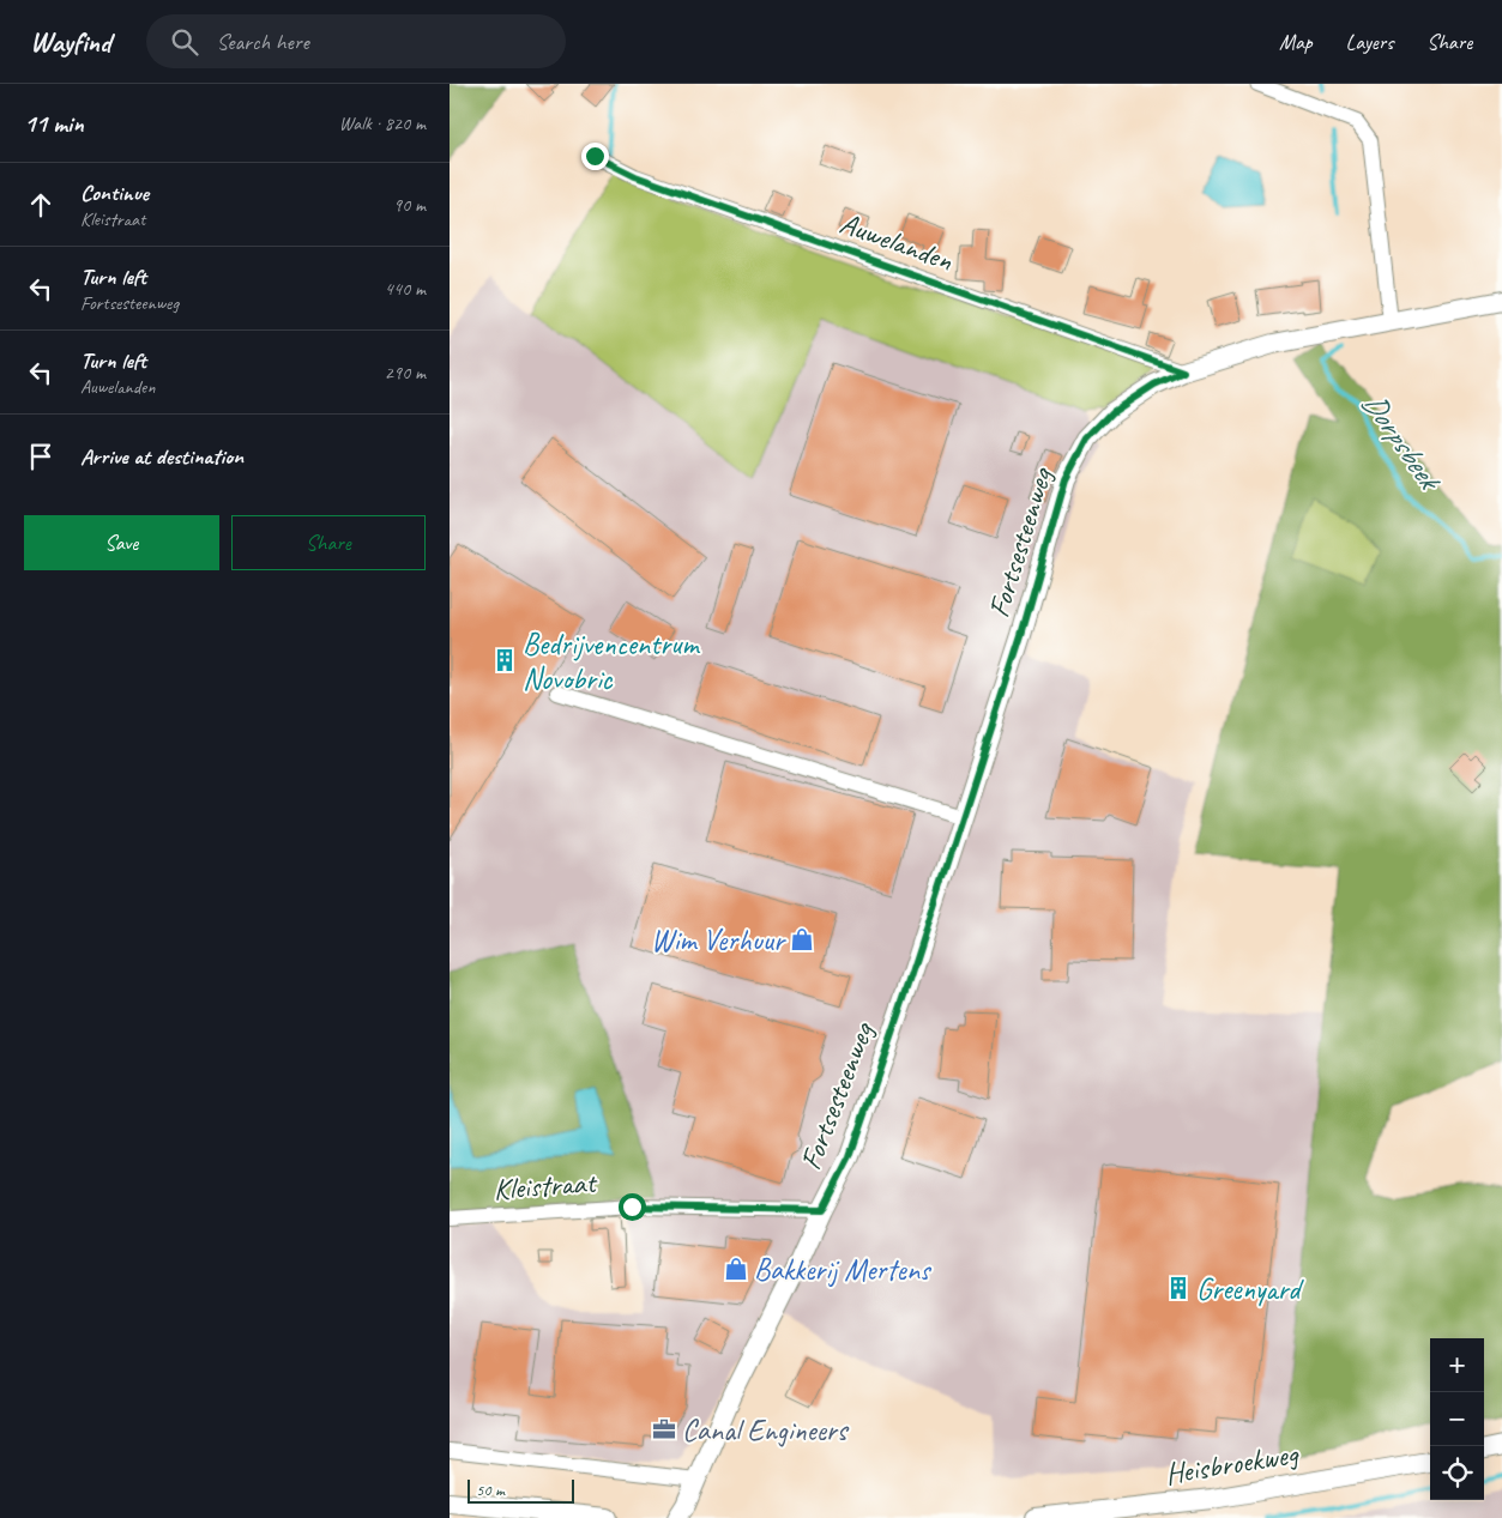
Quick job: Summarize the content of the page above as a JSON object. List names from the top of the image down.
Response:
{
  "streets": {
    "street": [
      "Auwelanden",
      "Fortsesteenweg",
      "Kleistraat",
      "Heisbroekweg"
    ]
  },
  "crossings": [
    ["Auwelanden", "Fortsesteenweg"],
    ["Fortsesteenweg", "Kleistraat"]
  ],
  "water": ["Dorpsbeek"],
  "places": {
    "building": ["Bedrijvencentrum Novobric", "Greenyard"],
    "shop": ["Wim Verhuur", "Bakkerij Mertens"],
    "office": ["Canal Engineers"]
  },
  "scale_bar": "50 m",
  "page": {
    "header": "Wayfind",
    "search": "Search here",
    "nav": ["Map", "Layers", "Share"],
    "heading": ["11 min", "Walk · 820 m"],
    "list": [
      ["Continue", "Kleistraat", "90 m"],
      ["Turn left", "Fortsesteenweg", "440 m"],
      ["Turn left", "Auwelanden", "290 m"],
      "Arrive at destination"
    ],
    "buttons": ["Save", "Share"],
    "map_buttons": ["+", "−"],
    "scale": "50 m"
  }
}
